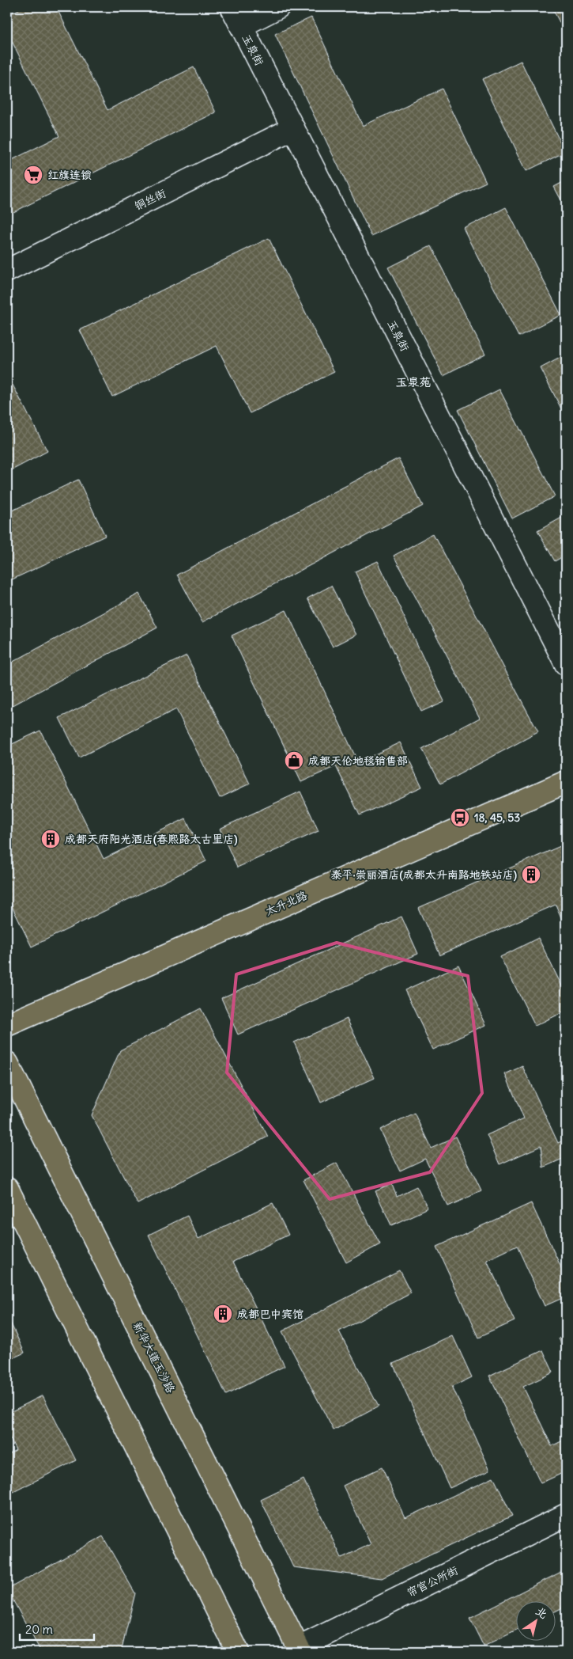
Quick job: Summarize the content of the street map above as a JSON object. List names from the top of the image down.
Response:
{
  "streets": {
    "main road": ["太升北路", "新华大道玉沙路"],
    "street": ["玉泉街", "铜丝街", "帘官公所街"]
  },
  "crossings": [
    ["玉泉街", "铜丝街"],
    ["新华大道玉沙路", "帘官公所街"]
  ],
  "districts": ["玉泉苑"],
  "places": {
    "supermarket": ["红旗连锁"],
    "shop": ["成都天伦地毯销售部"],
    "bus stop": ["18, 45, 53"],
    "building": ["成都天府阳光酒店(春熙路太古里店)", "泰平·崇丽酒店(成都太升南路地铁站店)", "成都巴中宾馆"]
  },
  "scale_bar": "20 m",
  "north": "top right"
}
